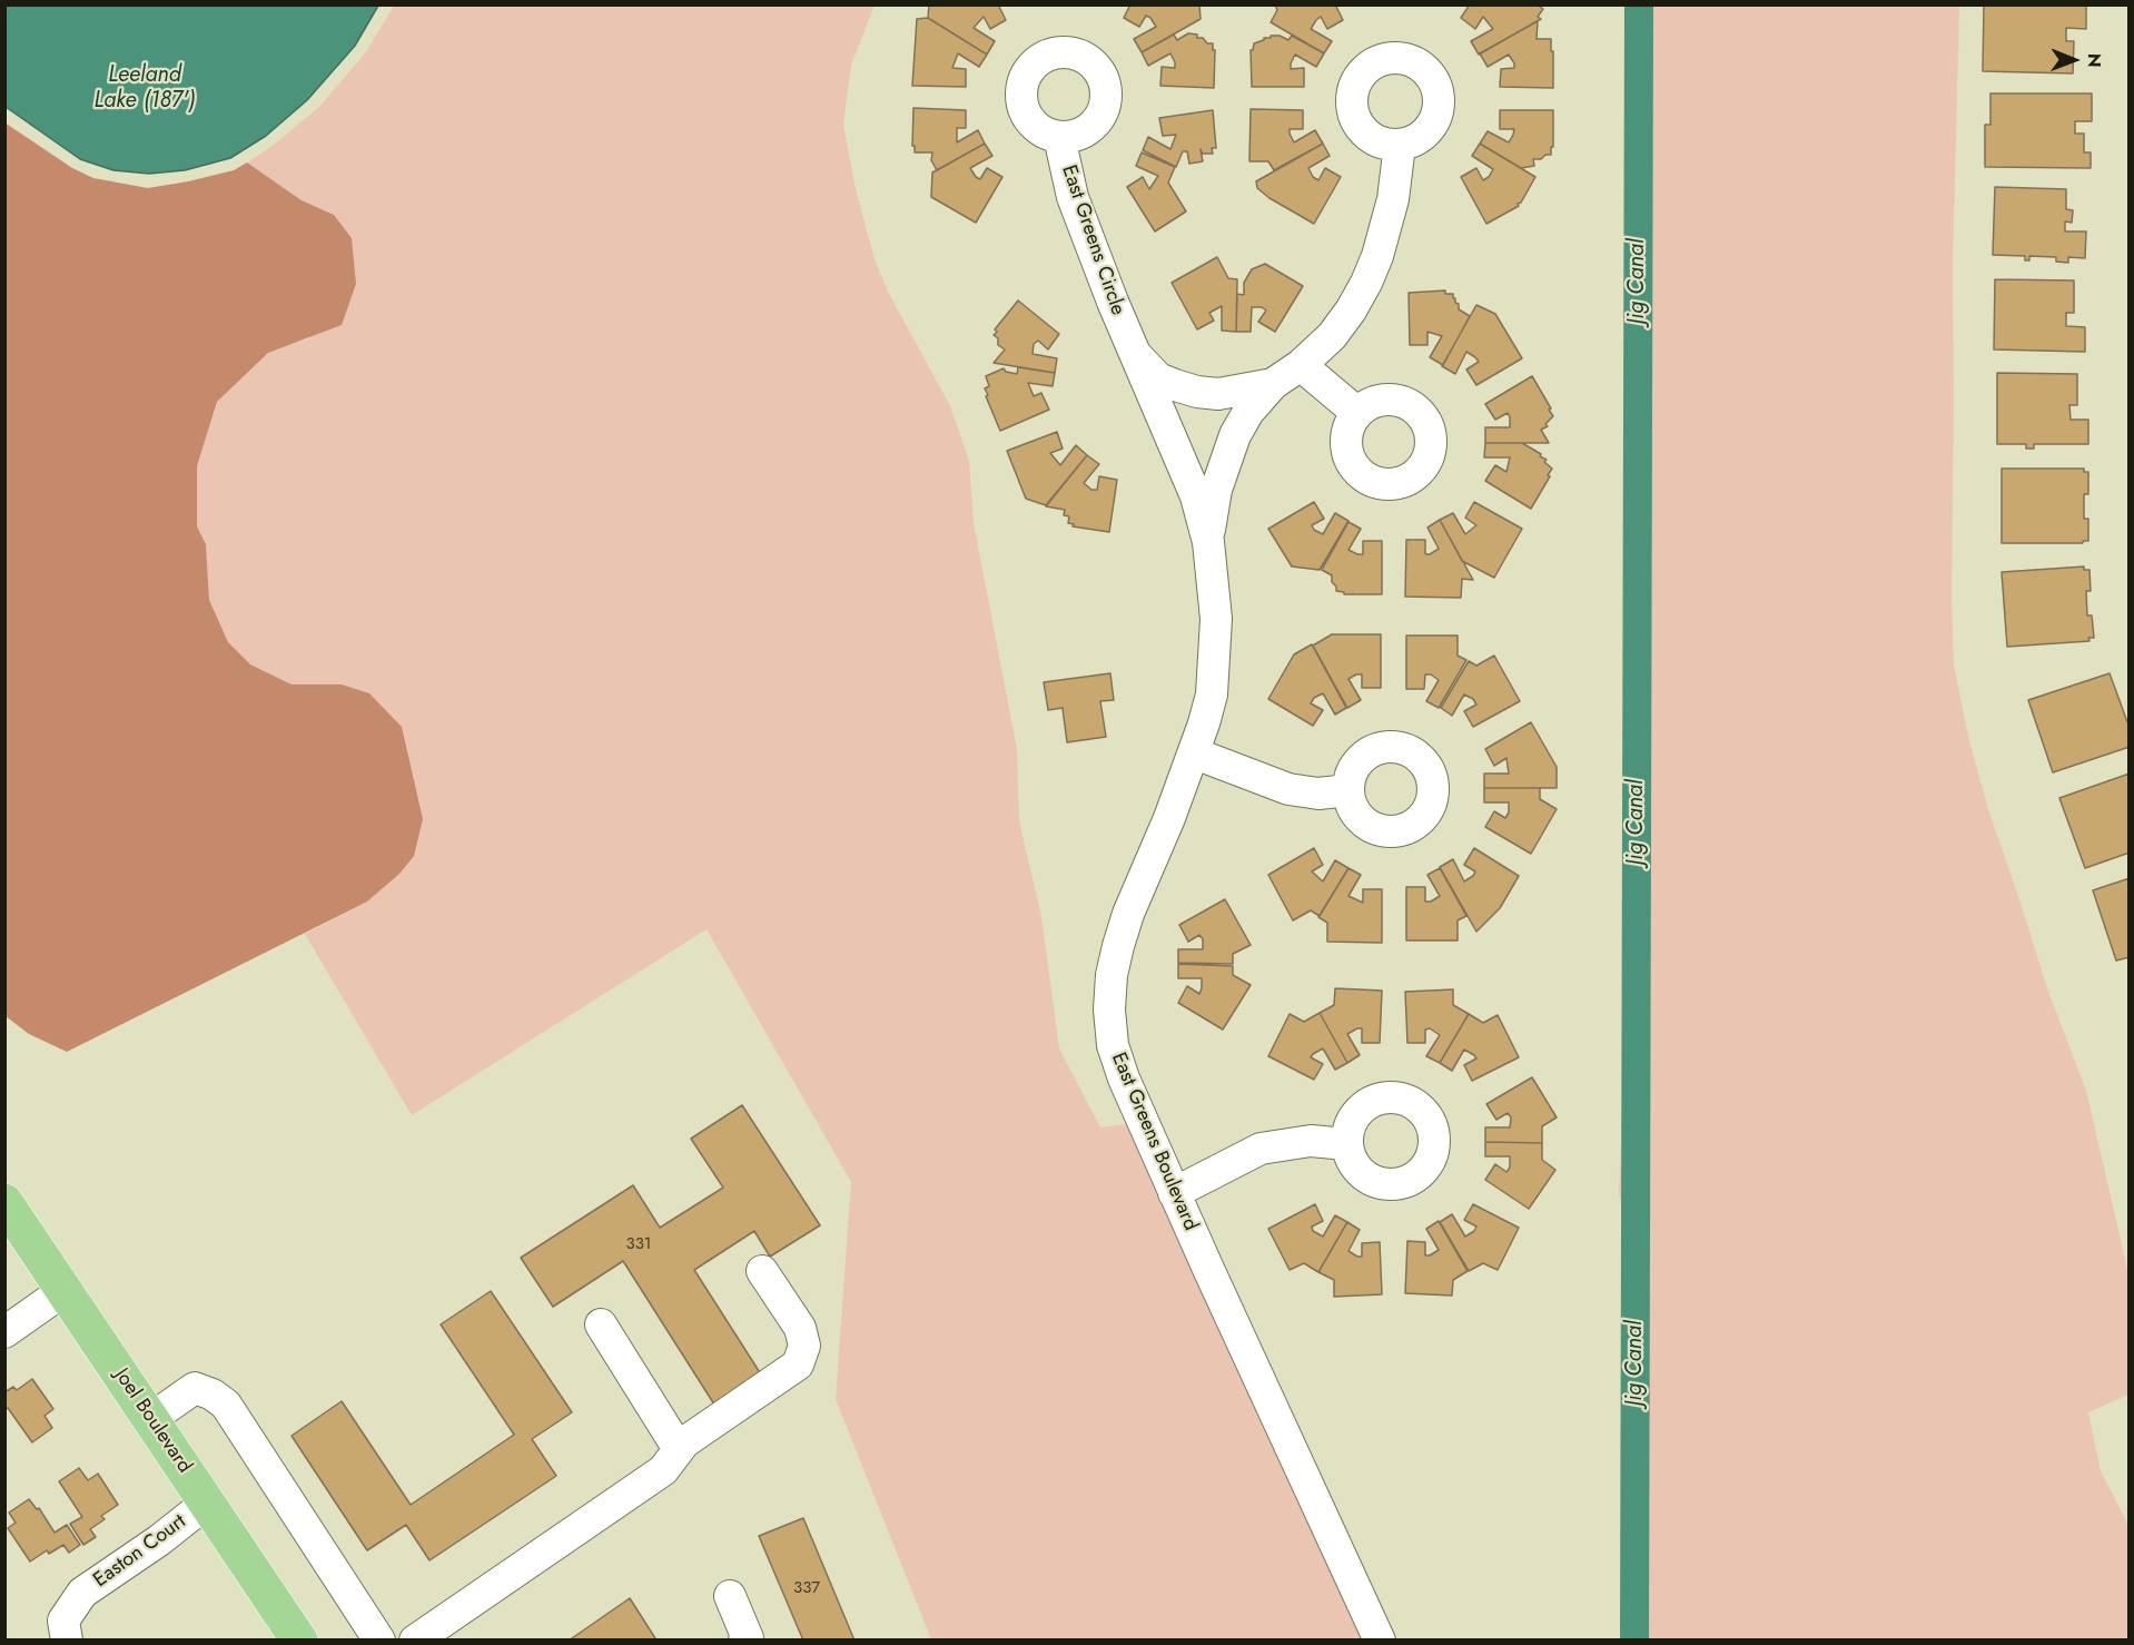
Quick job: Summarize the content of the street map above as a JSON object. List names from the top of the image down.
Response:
{
  "streets": {
    "main road": ["Joel Boulevard"],
    "street": ["East Greens Circle", "East Greens Boulevard", "Easton Court"]
  },
  "crossings": [
    ["East Greens Circle", "East Greens Boulevard"],
    ["Joel Boulevard", "Easton Court"]
  ],
  "water": ["Leeland Lake (187')", "Jig Canal"],
  "house_numbers": ["331", "337"],
  "north": "right"
}
